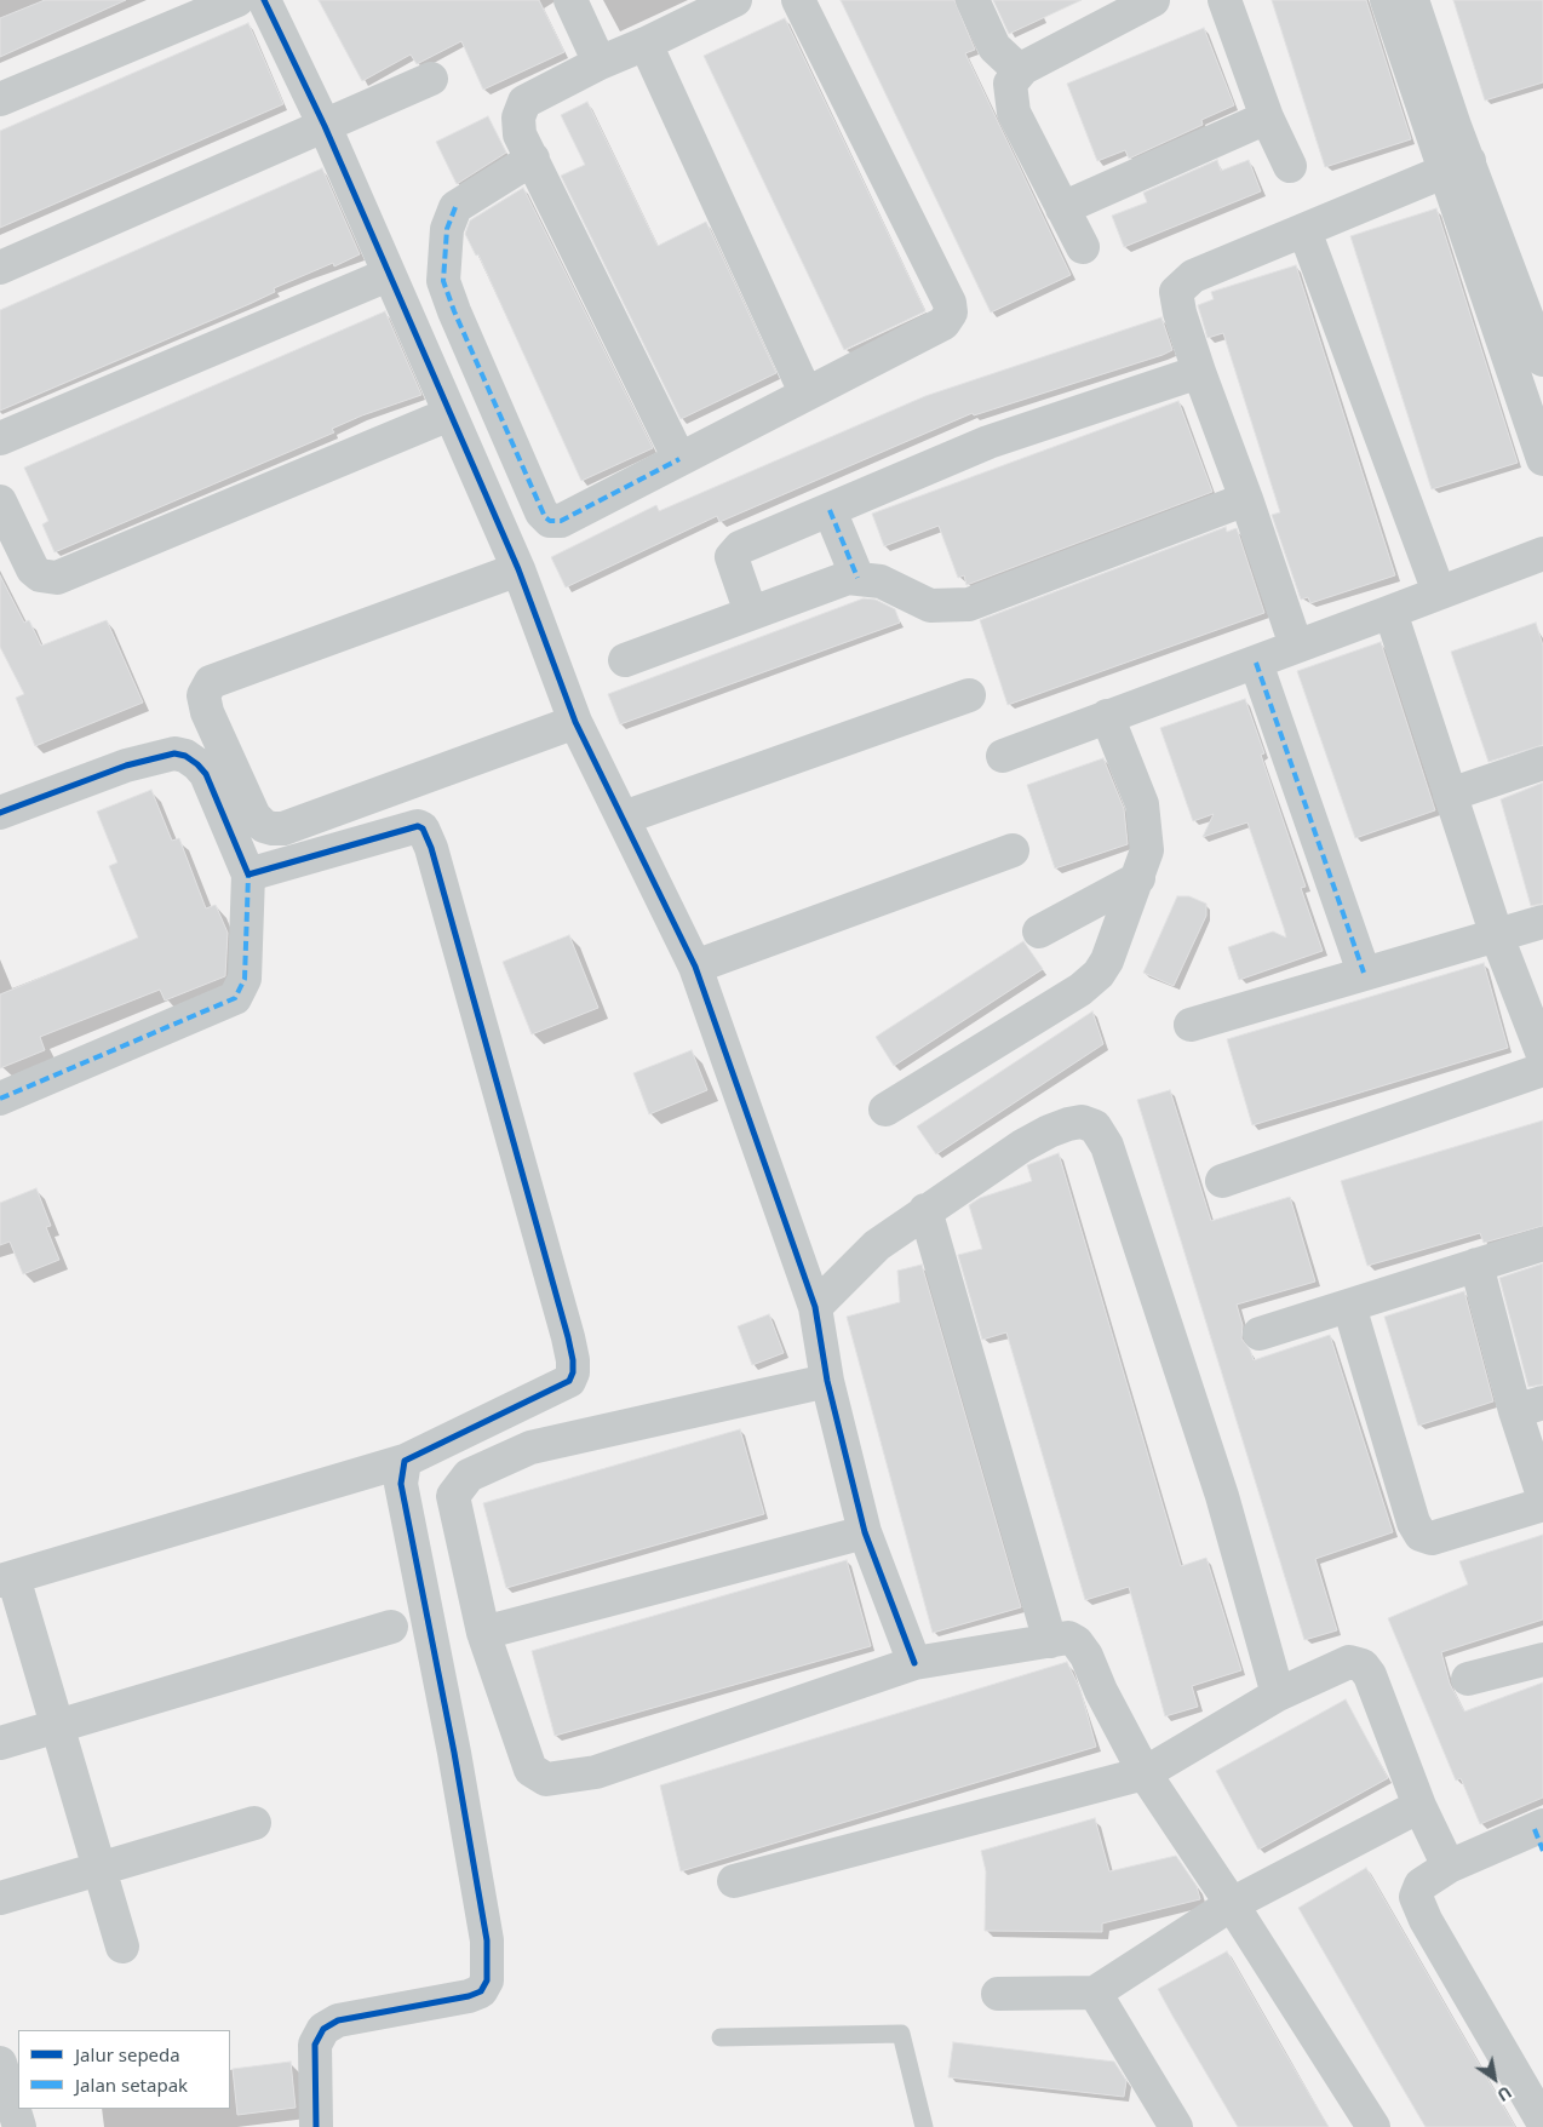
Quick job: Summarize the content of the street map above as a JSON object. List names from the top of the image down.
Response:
{
  "legend": ["Jalur sepeda", "Jalan setapak"],
  "north": "bottom right"
}
